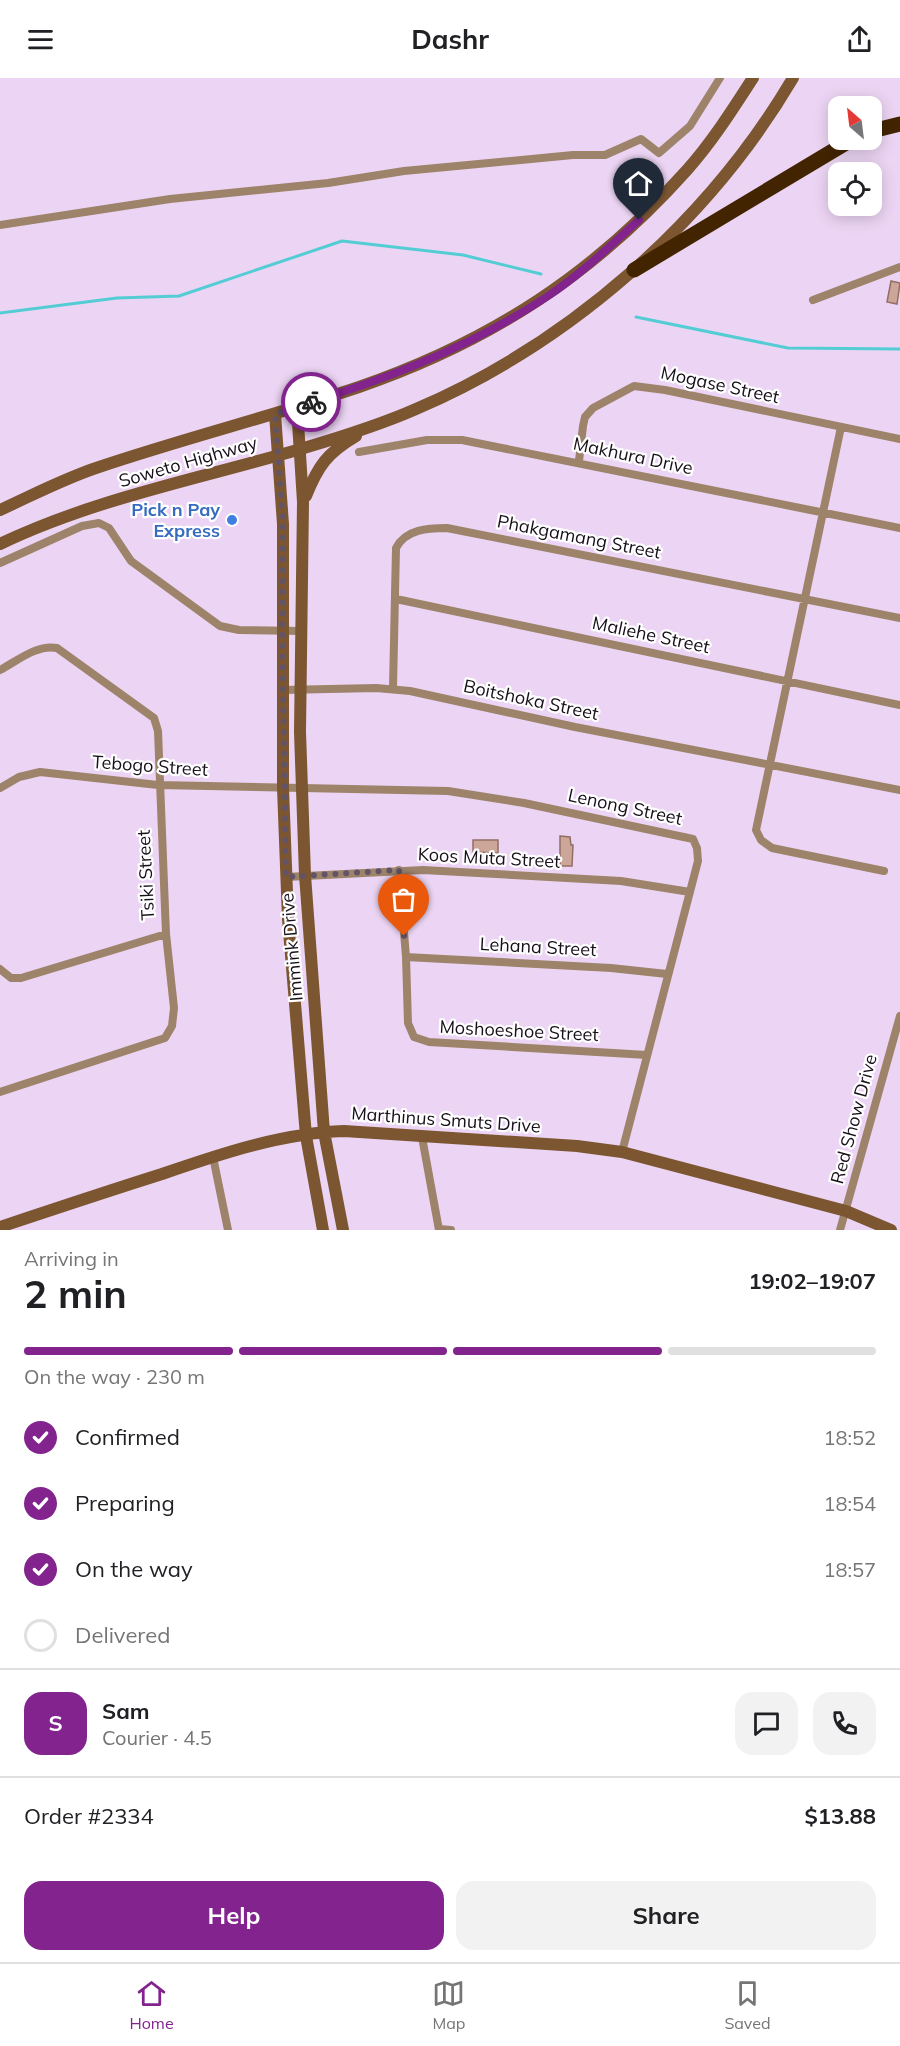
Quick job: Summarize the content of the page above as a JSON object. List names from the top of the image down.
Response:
{
  "streets": {
    "main road": ["Soweto Highway", "Immink Drive", "Marthinus Smuts Drive"],
    "street": [
      "Mogase Street",
      "Makhura Drive",
      "Phakgamang Street",
      "Maliehe Street",
      "Boitshoka Street",
      "Tebogo Street",
      "Lenong Street",
      "Koos Muta Street",
      "Tsiki Street",
      "Lehana Street",
      "Moshoeshoe Street",
      "Red Show Drive"
    ]
  },
  "crossings": [
    ["Mogase Street", "Makhura Drive"],
    ["Soweto Highway", "Immink Drive"],
    ["Phakgamang Street", "Maliehe Street"],
    ["Phakgamang Street", "Boitshoka Street"],
    ["Boitshoka Street", "Immink Drive"],
    ["Tebogo Street", "Lenong Street"],
    ["Tebogo Street", "Tsiki Street"],
    ["Tebogo Street", "Immink Drive"],
    ["Lenong Street", "Koos Muta Street"],
    ["Lenong Street", "Immink Drive"],
    ["Lenong Street", "Lehana Street"],
    ["Lenong Street", "Moshoeshoe Street"],
    ["Lenong Street", "Marthinus Smuts Drive"],
    ["Koos Muta Street", "Immink Drive"],
    ["Koos Muta Street", "Moshoeshoe Street"],
    ["Immink Drive", "Marthinus Smuts Drive"],
    ["Lehana Street", "Moshoeshoe Street"],
    ["Red Show Drive", "Marthinus Smuts Drive"]
  ],
  "places": ["Pick n Pay Express"],
  "north": "top left",
  "page": {
    "header": "Dashr",
    "heading": ["2 min", "Arriving in", "19:02–19:07"],
    "panel": [
      "Sam",
      "Courier · 4.5",
      "Order #2334",
      "$13.88"
    ],
    "bar": "On the way · 230 m",
    "list": [
      ["Confirmed", "18:52"],
      ["Preparing", "18:54"],
      ["On the way", "18:57"],
      "Delivered"
    ],
    "round": "S",
    "buttons": ["Help", "Share"],
    "tabs": ["Home", "Map", "Saved"]
  }
}
